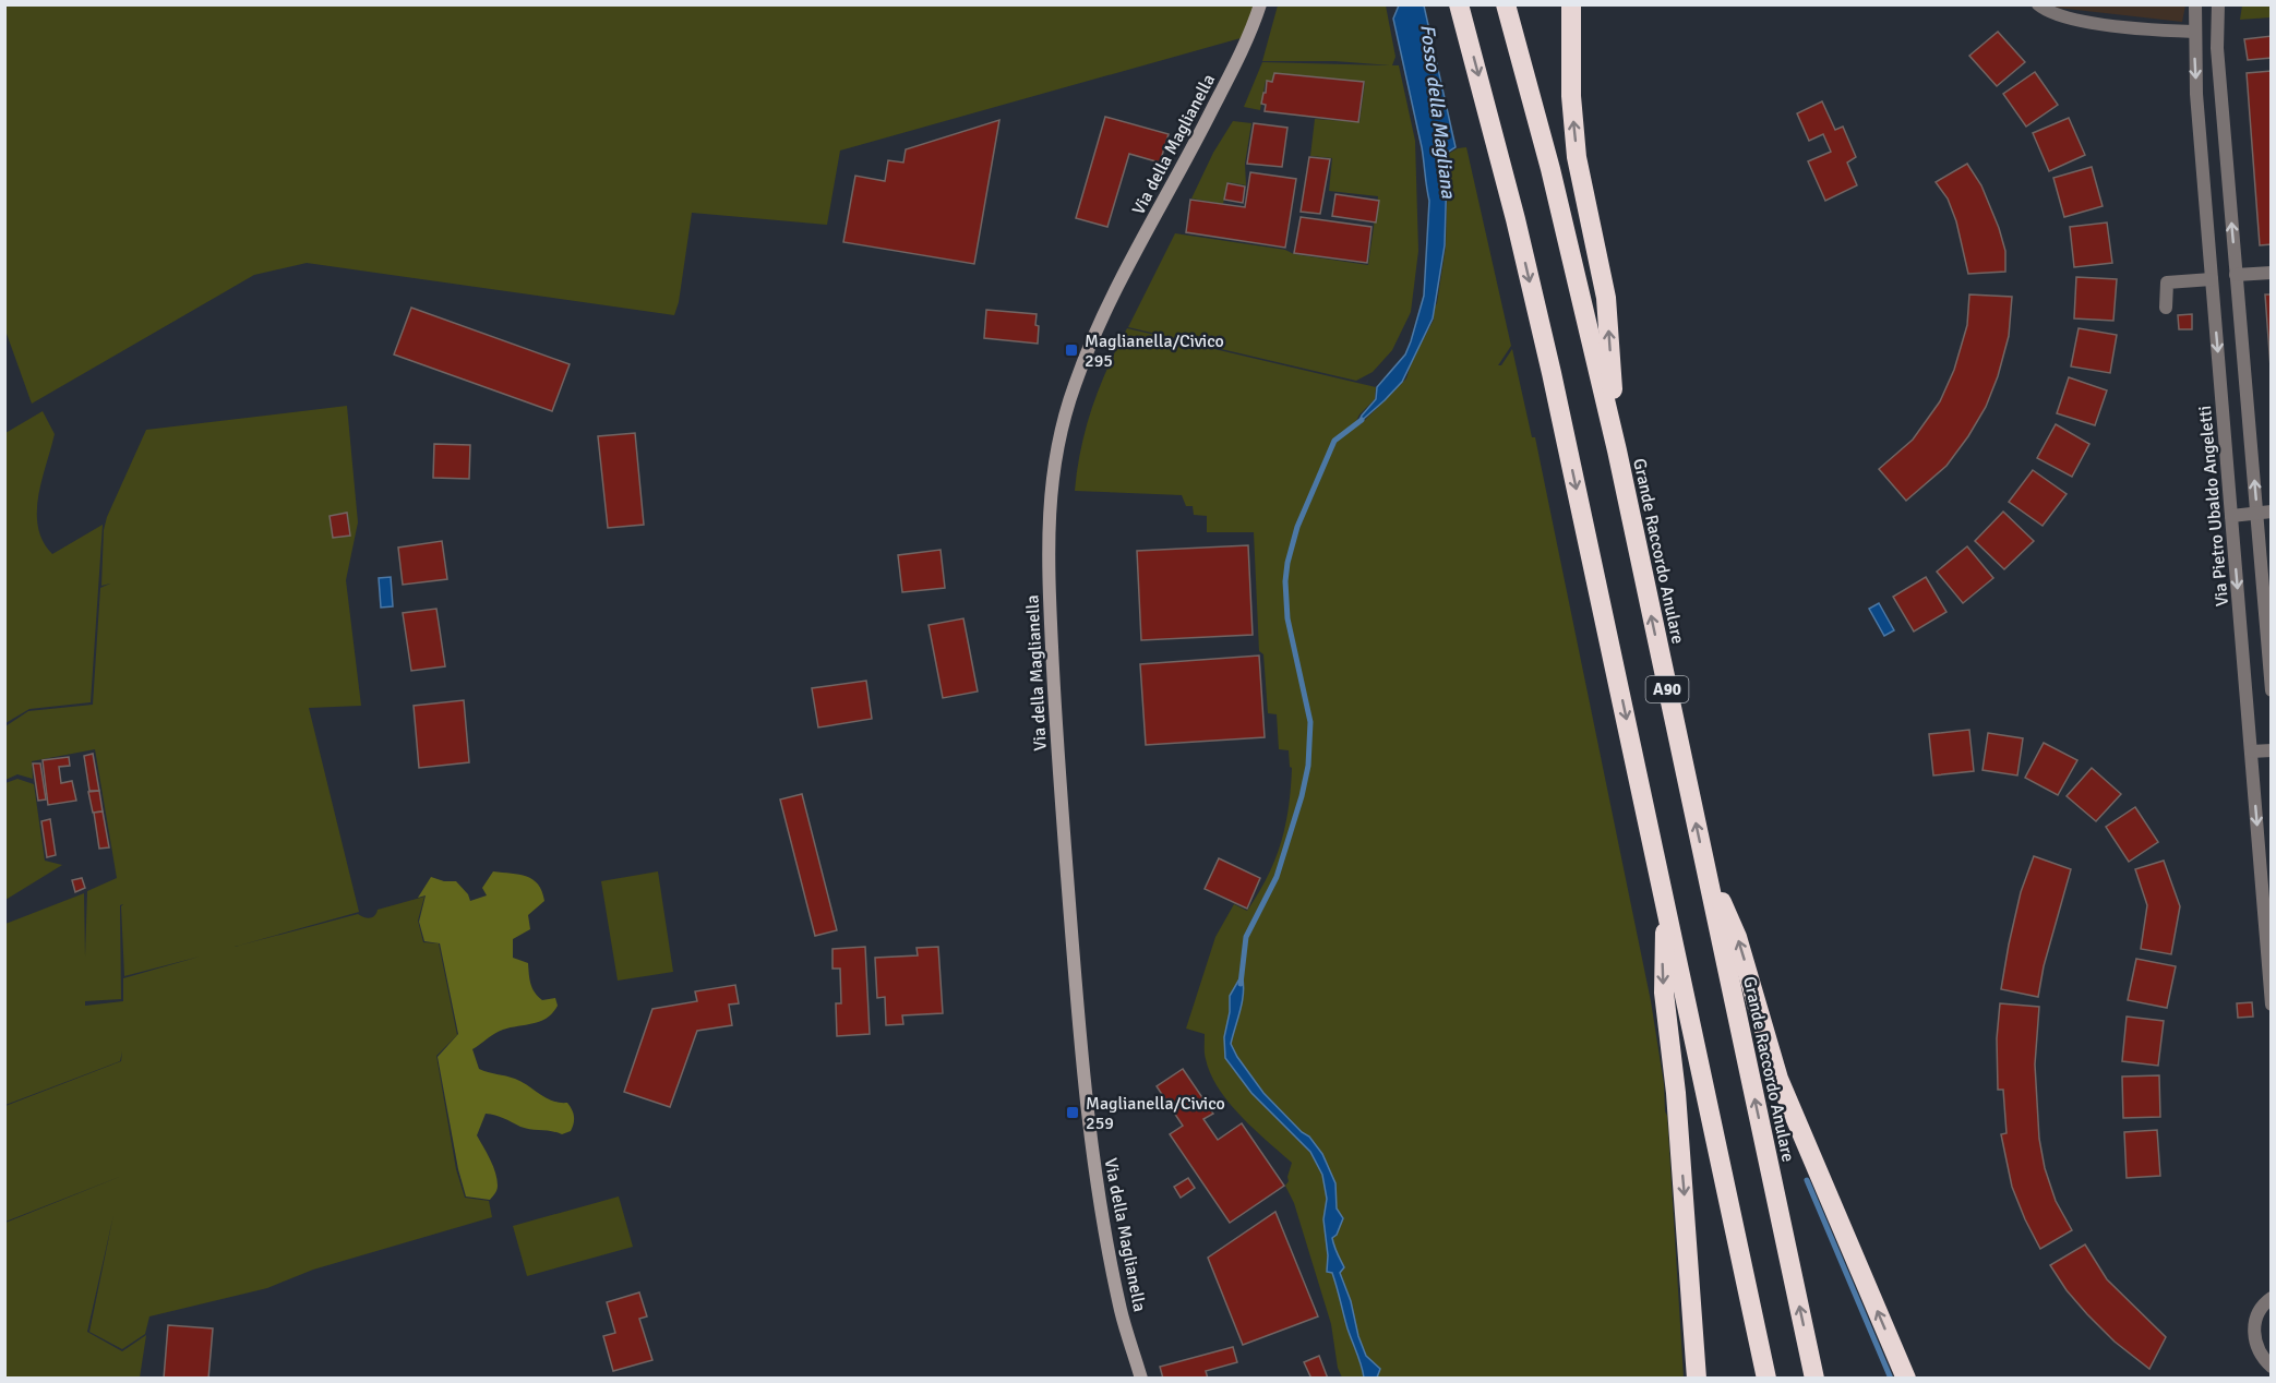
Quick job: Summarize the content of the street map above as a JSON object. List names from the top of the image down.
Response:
{
  "streets": {
    "highway": ["Grande Raccordo Anulare", "A90"],
    "main road": ["Via della Maglianella"],
    "street": ["Via Pietro Ubaldo Angeletti"]
  },
  "water": ["Fosso della Magliana"],
  "places": {
    "transit": ["Maglianella/Civico 295", "Maglianella/Civico 259"]
  }
}
